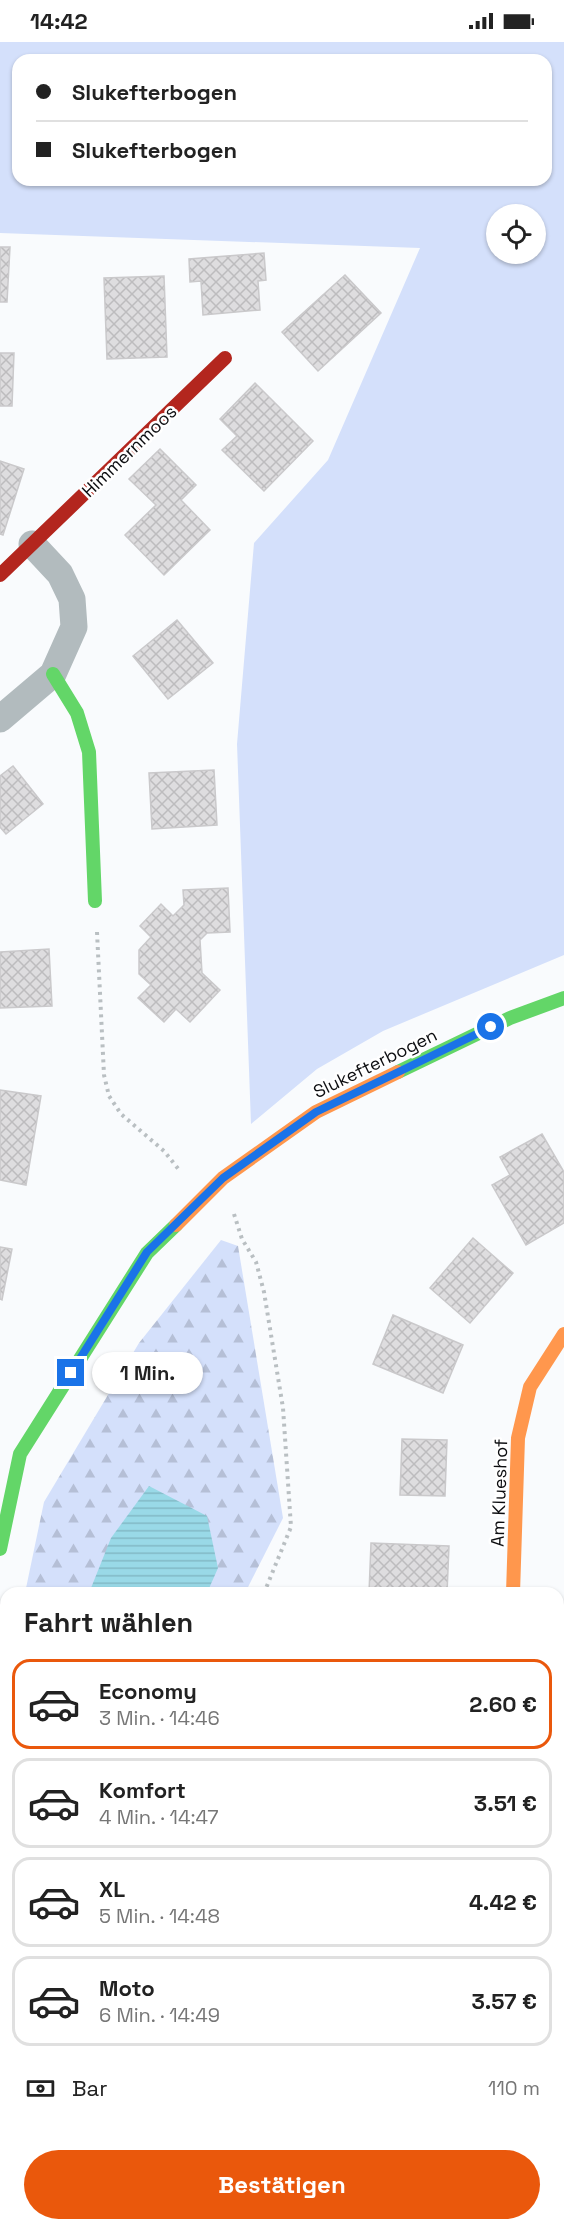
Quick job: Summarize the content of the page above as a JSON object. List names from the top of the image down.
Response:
{
  "streets": {
    "street": ["Himmernmoos", "Slukefterbogen", "Am Klueshof"]
  },
  "page": {
    "status": "14:42",
    "banner": ["Slukefterbogen", "Slukefterbogen"],
    "bubble": "1 Min.",
    "heading": "Fahrt wählen",
    "list": [
      {
        "name": "Economy",
        "note": "3 Min. · 14:46",
        "value": "2.60 €"
      },
      {
        "name": "Komfort",
        "note": "4 Min. · 14:47",
        "value": "3.51 €"
      },
      {
        "name": "XL",
        "note": "5 Min. · 14:48",
        "value": "4.42 €"
      },
      {
        "name": "Moto",
        "note": "6 Min. · 14:49",
        "value": "3.57 €"
      }
    ],
    "pay": ["Bar", "110 m"],
    "buttons": "Bestätigen"
  }
}
